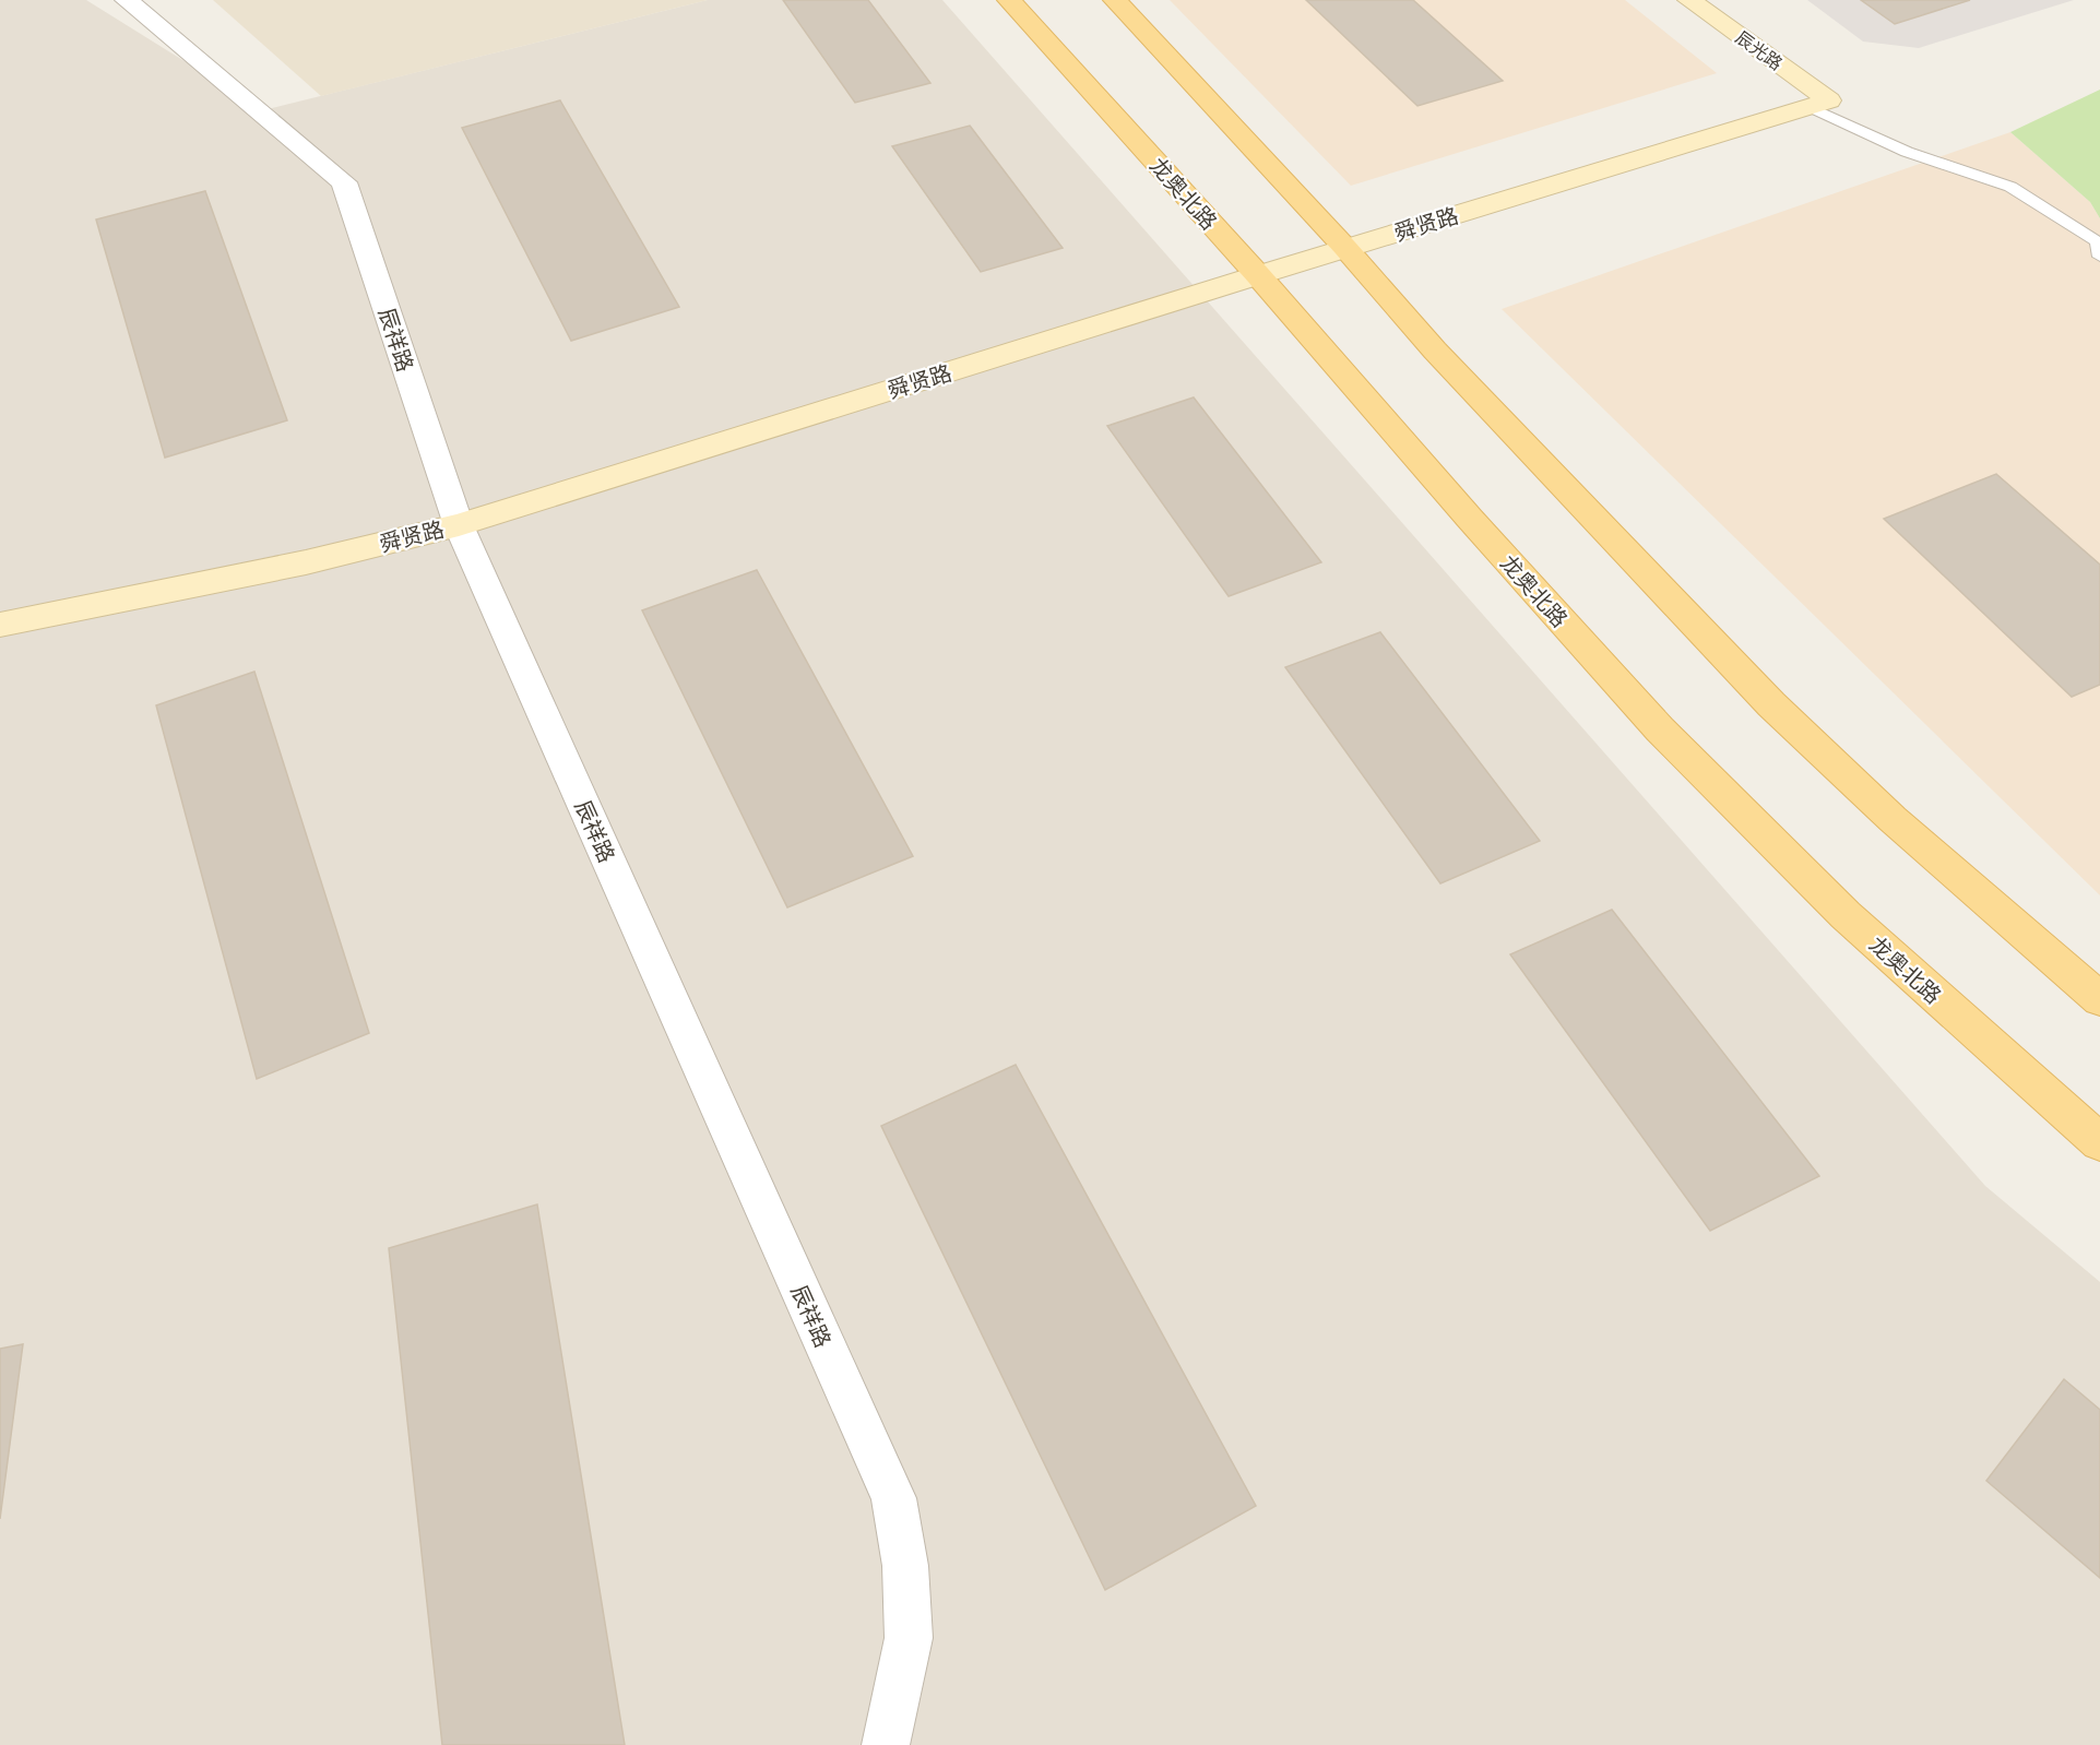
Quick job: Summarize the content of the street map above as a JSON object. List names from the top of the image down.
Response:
{
  "streets": {
    "main road": ["龙奥北路"],
    "street": ["辰光路", "舜贤路", "辰祥路"]
  },
  "crossings": [
    ["辰光路", "舜贤路"],
    ["龙奥北路", "舜贤路"],
    ["舜贤路", "辰祥路"]
  ]
}
